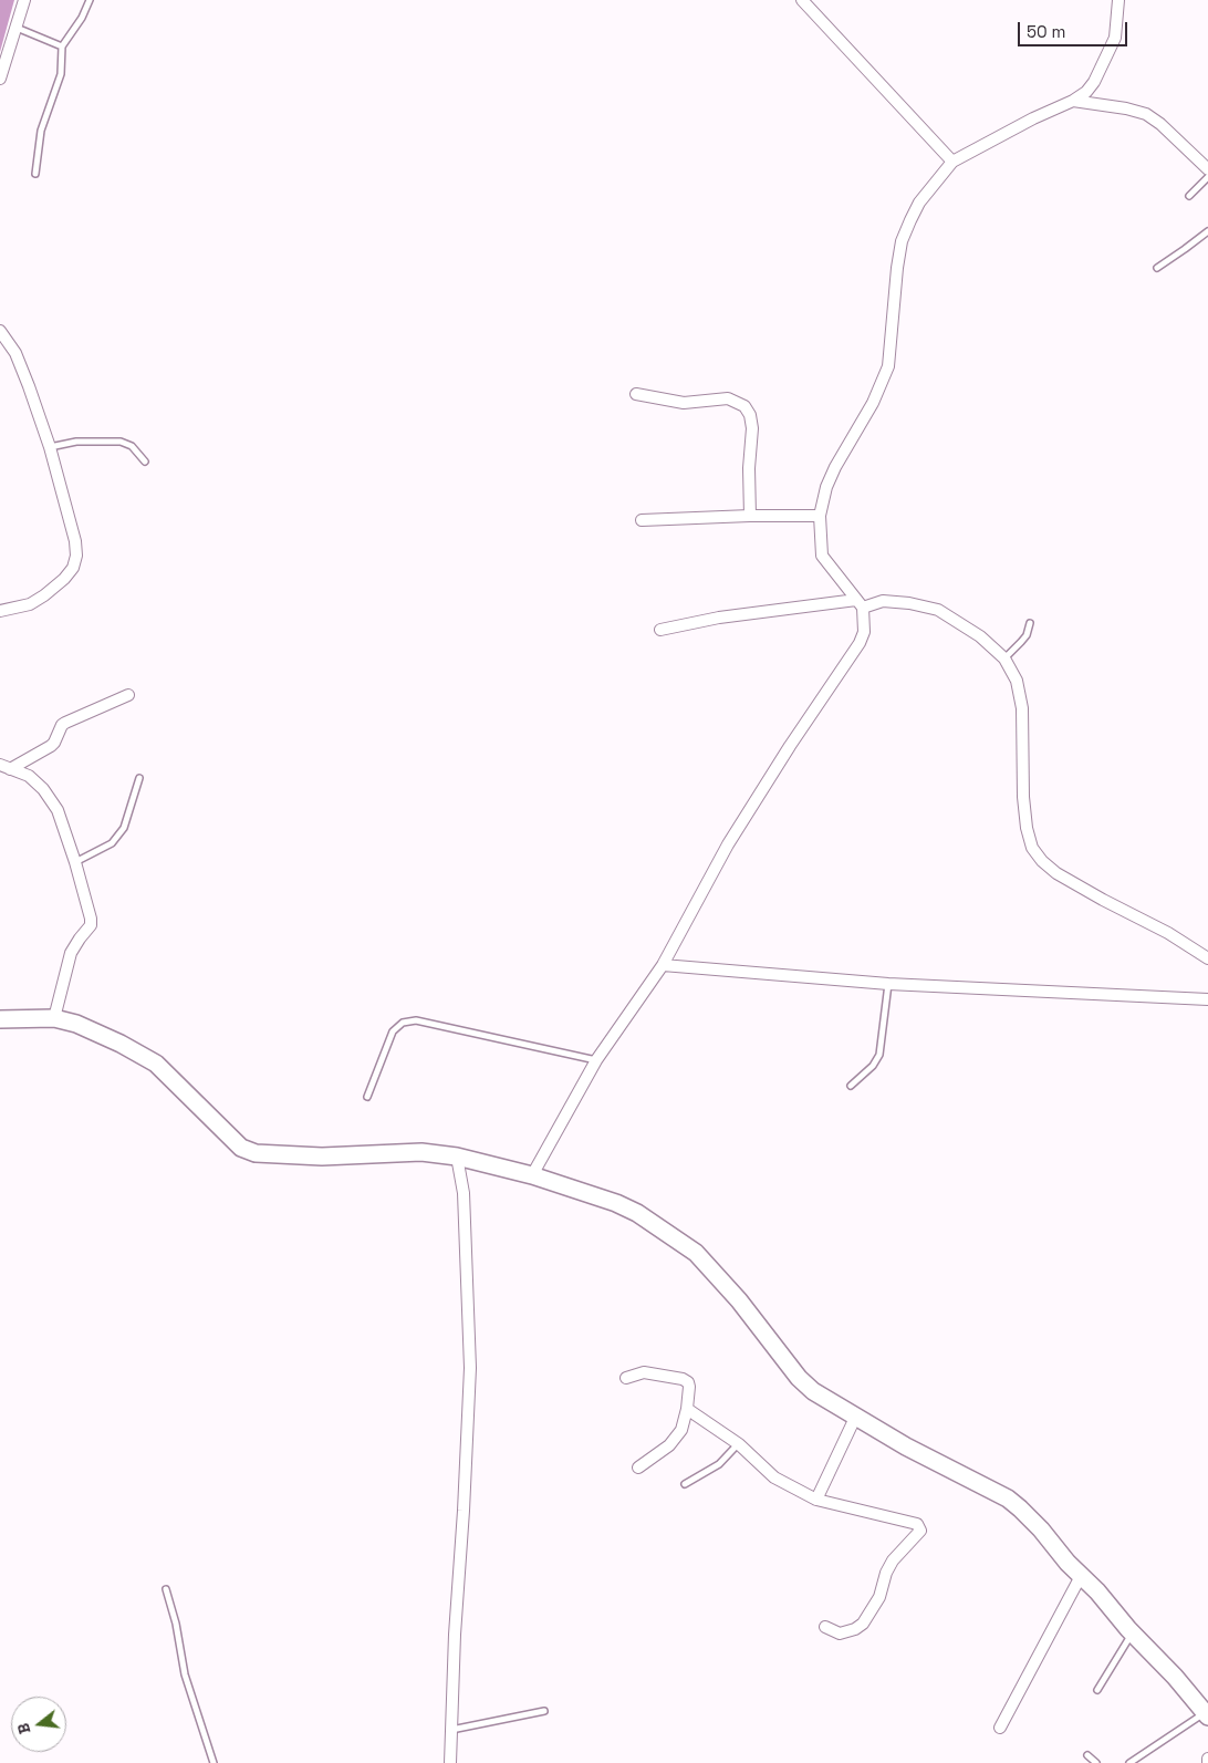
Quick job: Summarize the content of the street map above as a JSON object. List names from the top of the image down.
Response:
{
  "scale_bar": "50 m",
  "north": "left"
}
